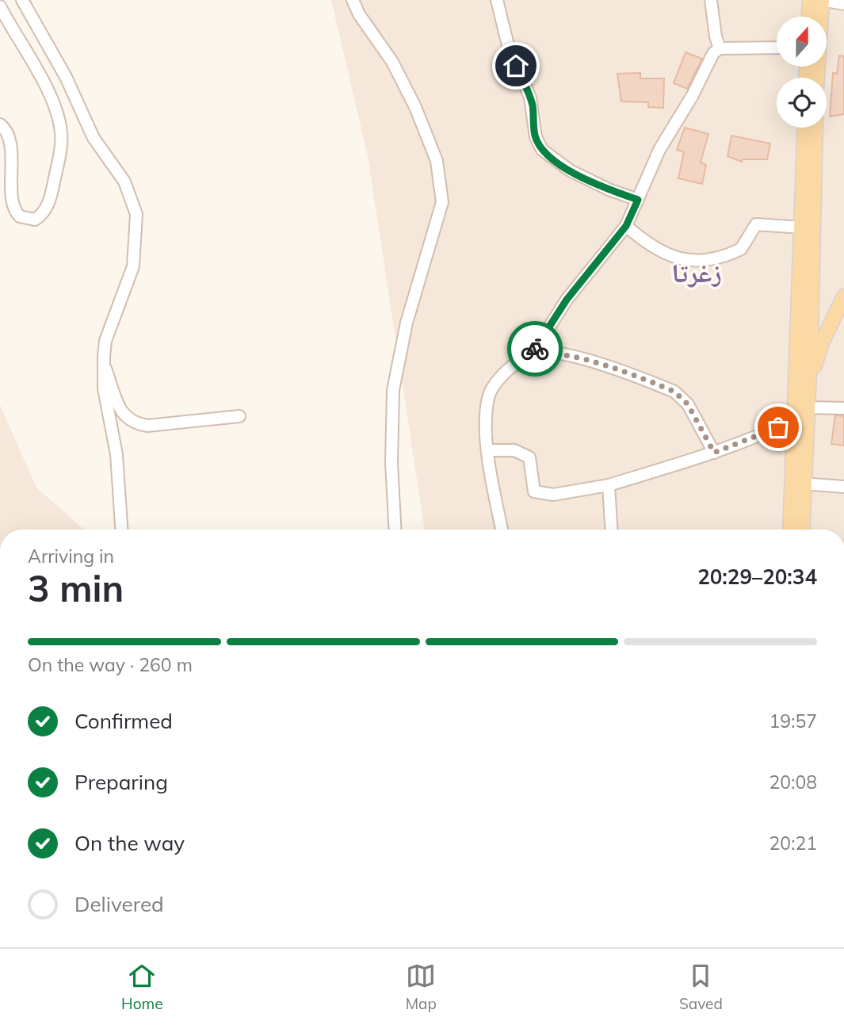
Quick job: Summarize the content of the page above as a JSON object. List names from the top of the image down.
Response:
{
  "districts": ["زغرتا"],
  "north": "top",
  "page": {
    "heading": ["3 min", "Arriving in", "20:29–20:34"],
    "bar": "On the way · 260 m",
    "list": [
      ["Confirmed", "19:57"],
      ["Preparing", "20:08"],
      ["On the way", "20:21"],
      "Delivered"
    ],
    "tabs": ["Home", "Map", "Saved"]
  }
}
